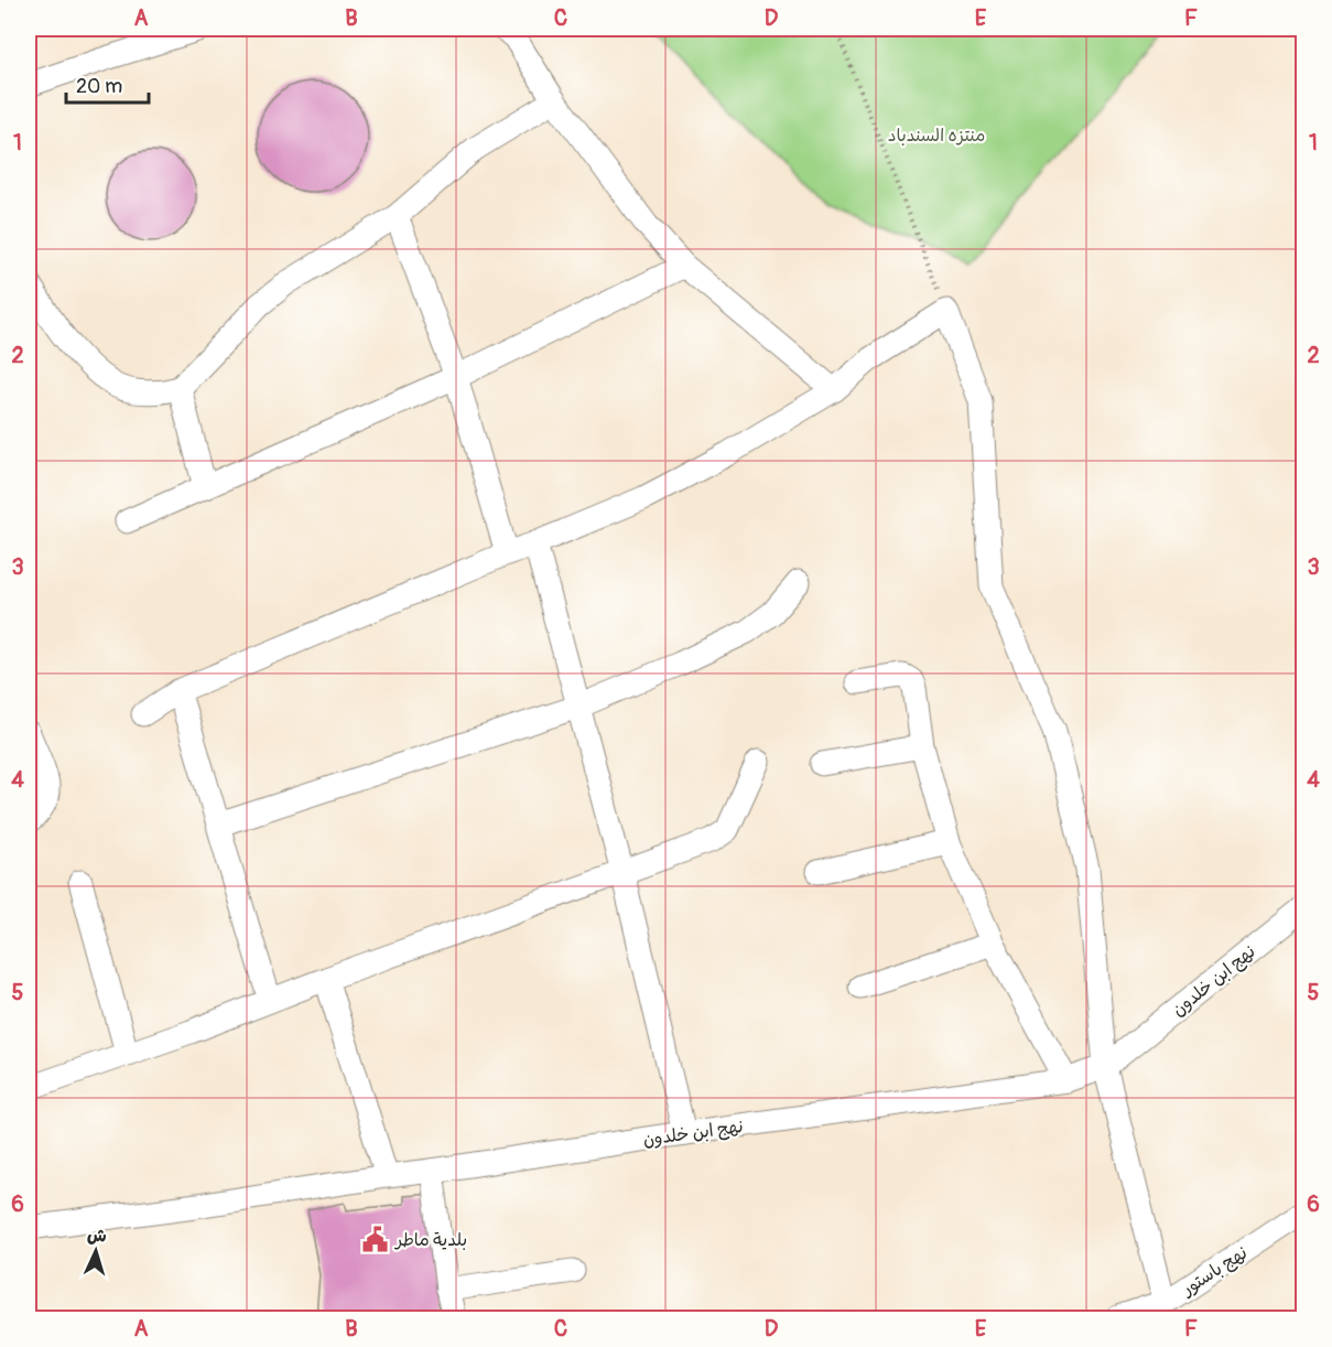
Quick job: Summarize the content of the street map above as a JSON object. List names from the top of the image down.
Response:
{
  "streets": {
    "street": ["نهج ابن خلدون", "نهج باستور"]
  },
  "parks": ["منتزه السندباد"],
  "places": {
    "public building": ["بلدية ماطر"]
  },
  "scale_bar": "20 m",
  "north": "top",
  "grid": {
    "columns": [
      "A",
      "B",
      "C",
      "D",
      "E",
      "F"
    ],
    "rows": [
      "1",
      "2",
      "3",
      "4",
      "5",
      "6"
    ]
  }
}
